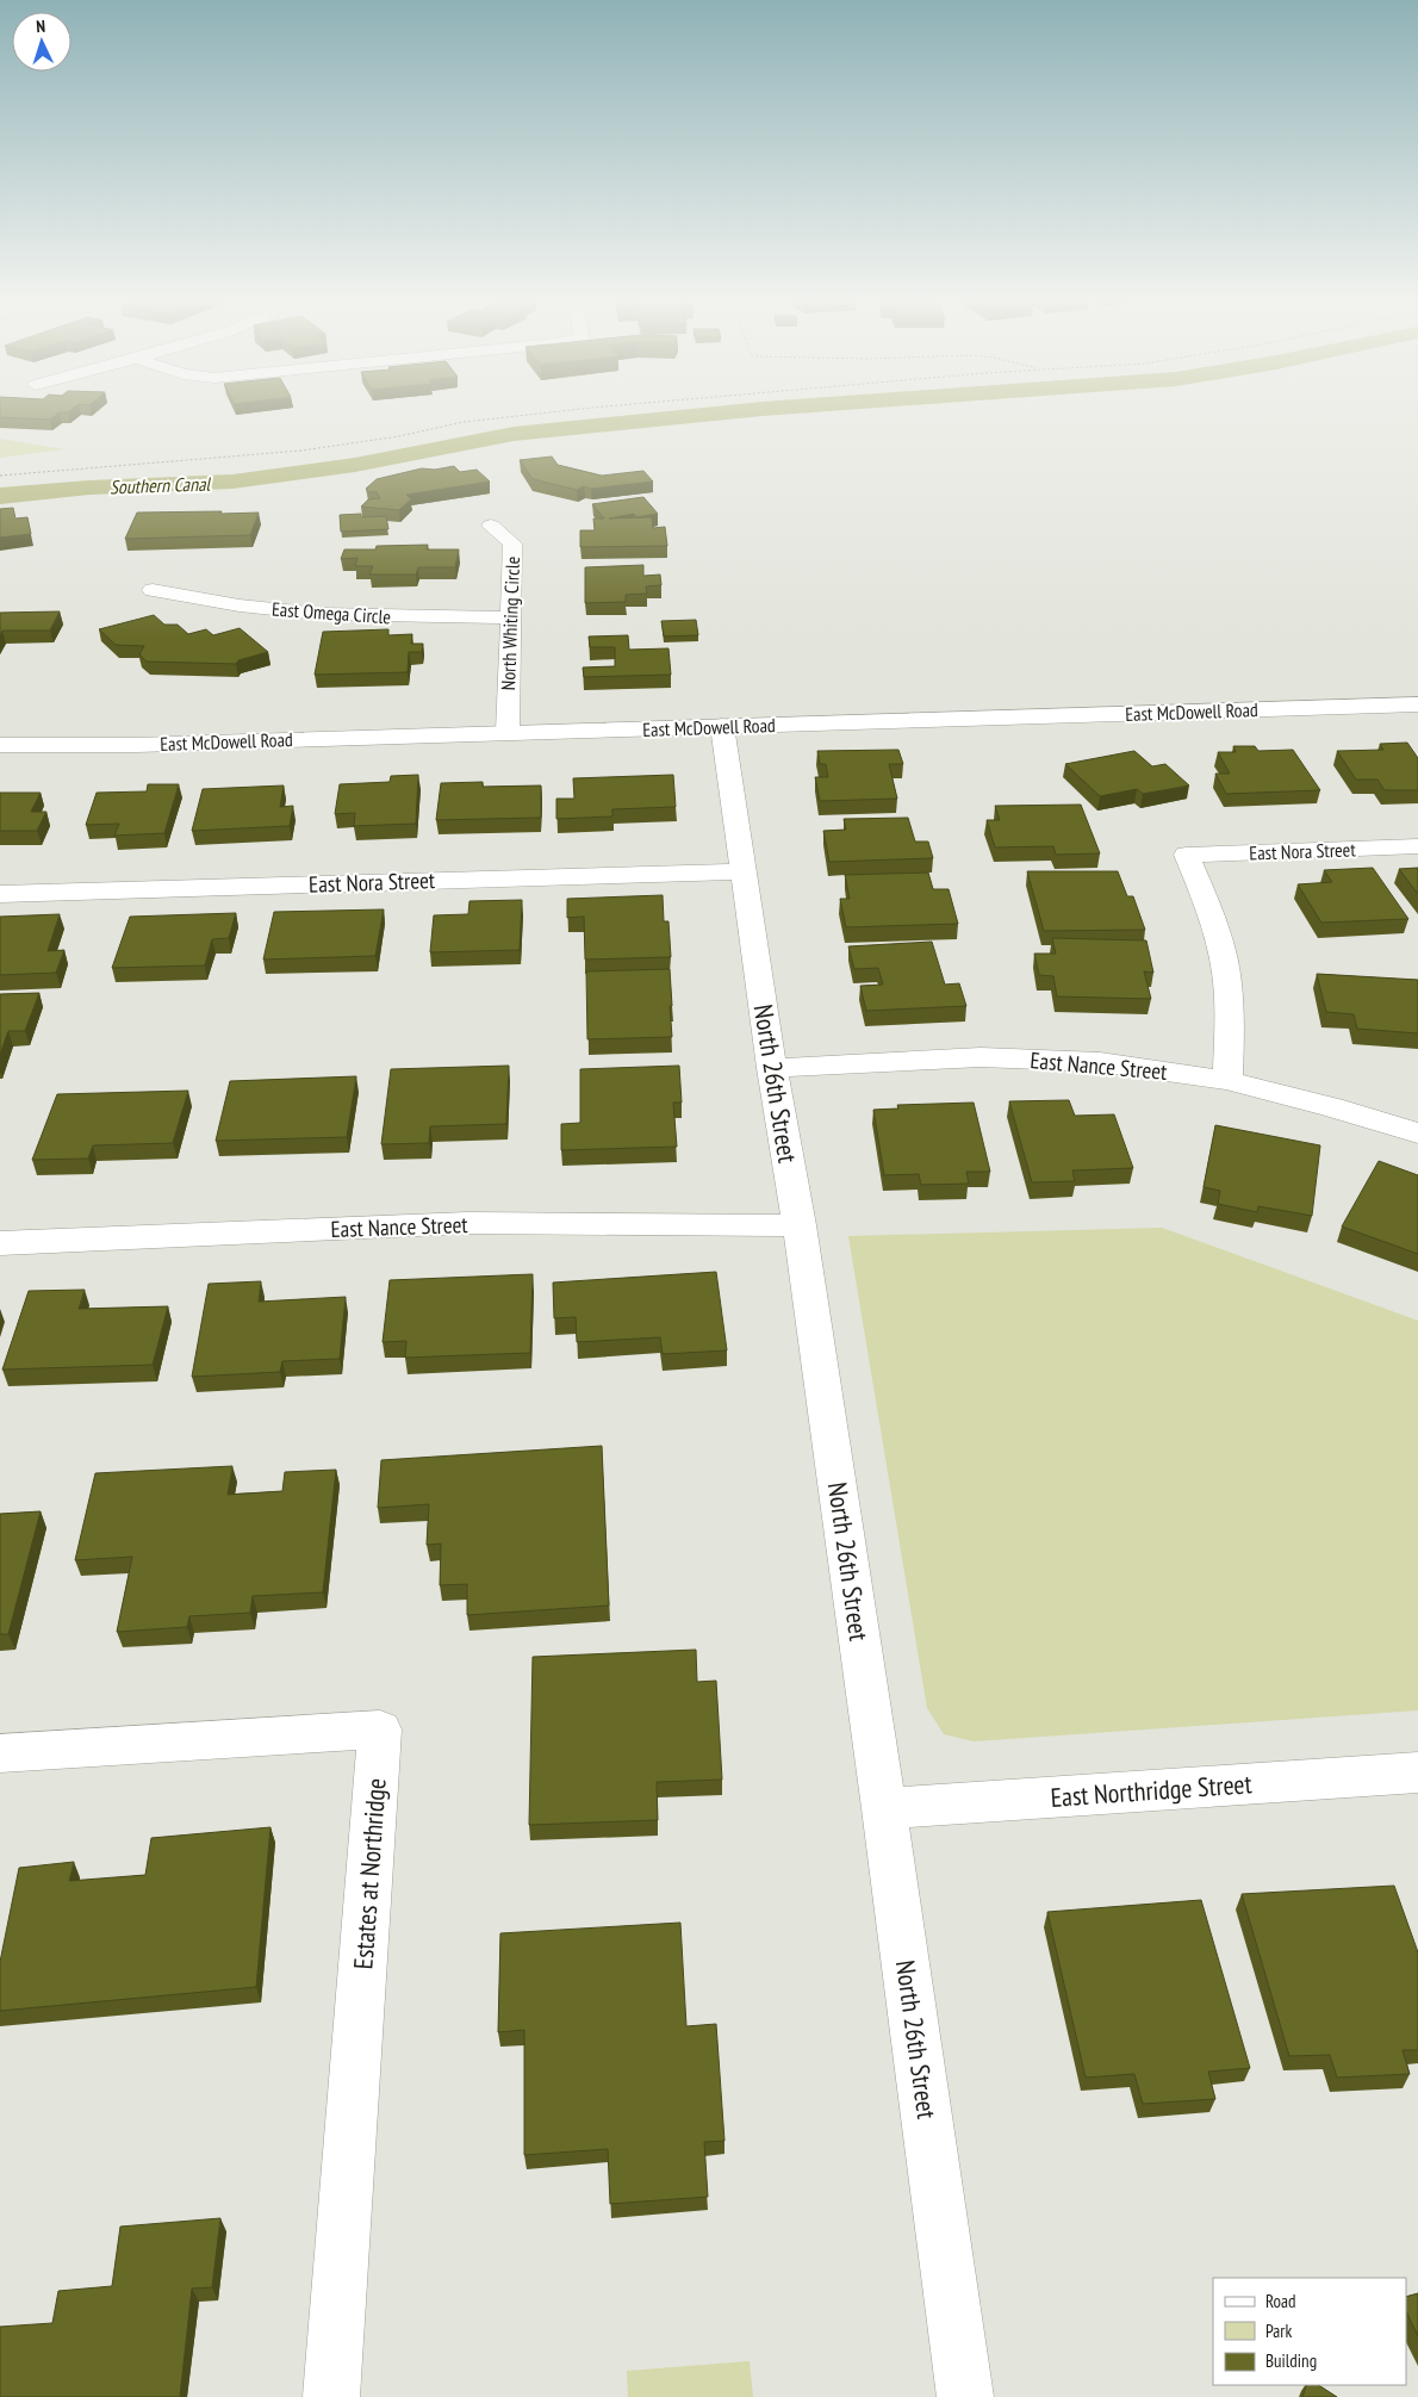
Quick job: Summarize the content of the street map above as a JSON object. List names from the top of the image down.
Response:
{
  "streets": {
    "street": [
      "East Omega Circle",
      "North Whiting Circle",
      "East McDowell Road",
      "East Nora Street",
      "East Nance Street",
      "North 26th Street",
      "East Northridge Street",
      "Estates at Northridge"
    ]
  },
  "crossings": [
    ["East Omega Circle", "North Whiting Circle"],
    ["North Whiting Circle", "East McDowell Road"],
    ["East McDowell Road", "North 26th Street"],
    ["East Nora Street", "East Nance Street"],
    ["East Nora Street", "North 26th Street"],
    ["East Nance Street", "North 26th Street"],
    ["North 26th Street", "East Northridge Street"]
  ],
  "water": ["Southern Canal"],
  "legend": ["Road", "Park", "Building"],
  "north": "top"
}
